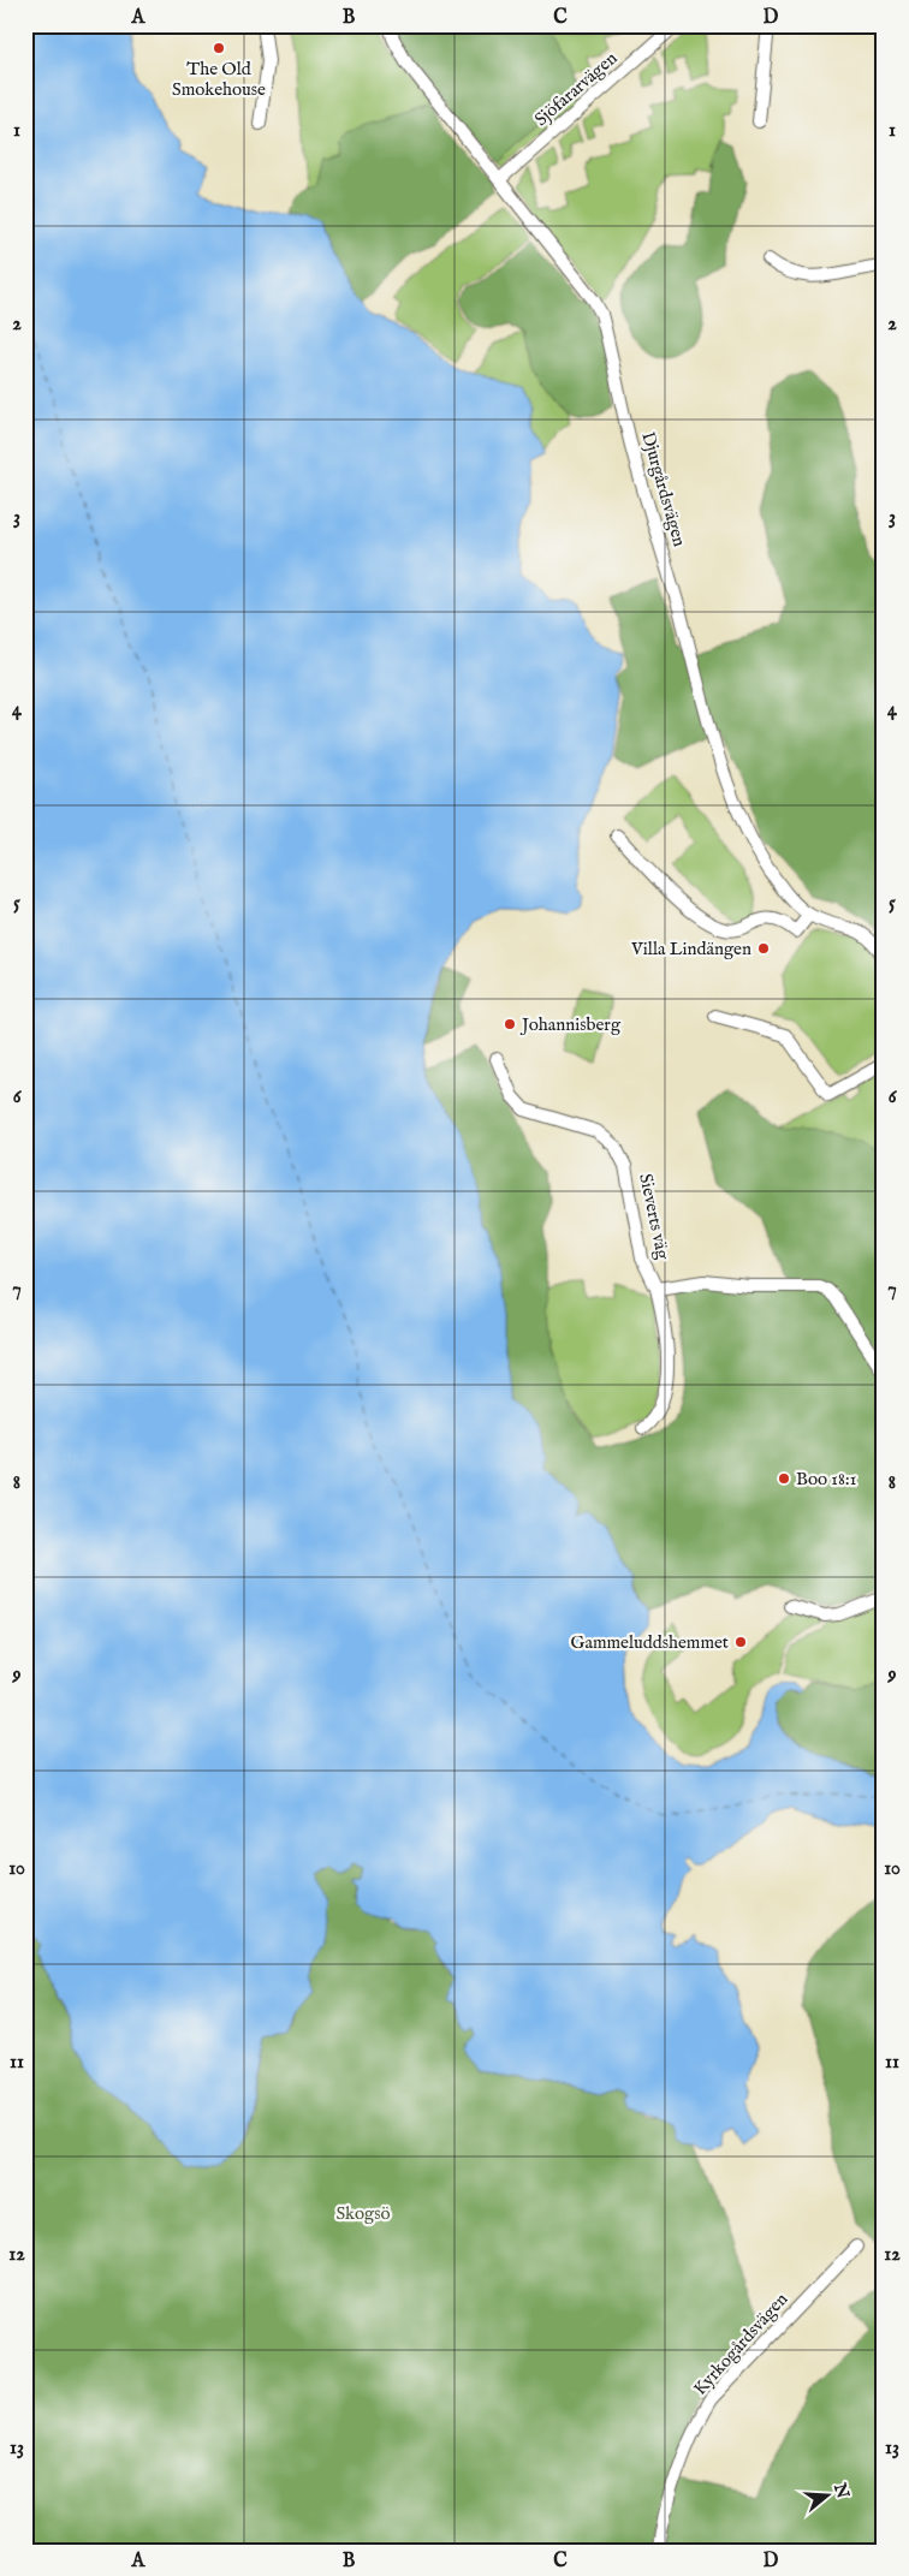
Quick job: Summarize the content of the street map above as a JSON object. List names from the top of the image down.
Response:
{
  "streets": {
    "street": [
      "Sjöfararvägen",
      "Djurgårdsvägen",
      "Sieverts väg",
      "Kyrkogårdsvägen"
    ]
  },
  "crossings": [
    ["Sjöfararvägen", "Djurgårdsvägen"]
  ],
  "parks": ["Skogsö"],
  "places": [
    "The Old Smokehouse",
    "Villa Lindängen",
    "Johannisberg",
    "Boo 18:1",
    "Gammeluddshemmet"
  ],
  "north": "right",
  "grid": {
    "columns": [
      "A",
      "B",
      "C",
      "D"
    ],
    "rows": [
      "1",
      "2",
      "3",
      "4",
      "5",
      "6",
      "7",
      "8",
      "9",
      "10",
      "11",
      "12",
      "13"
    ]
  }
}
